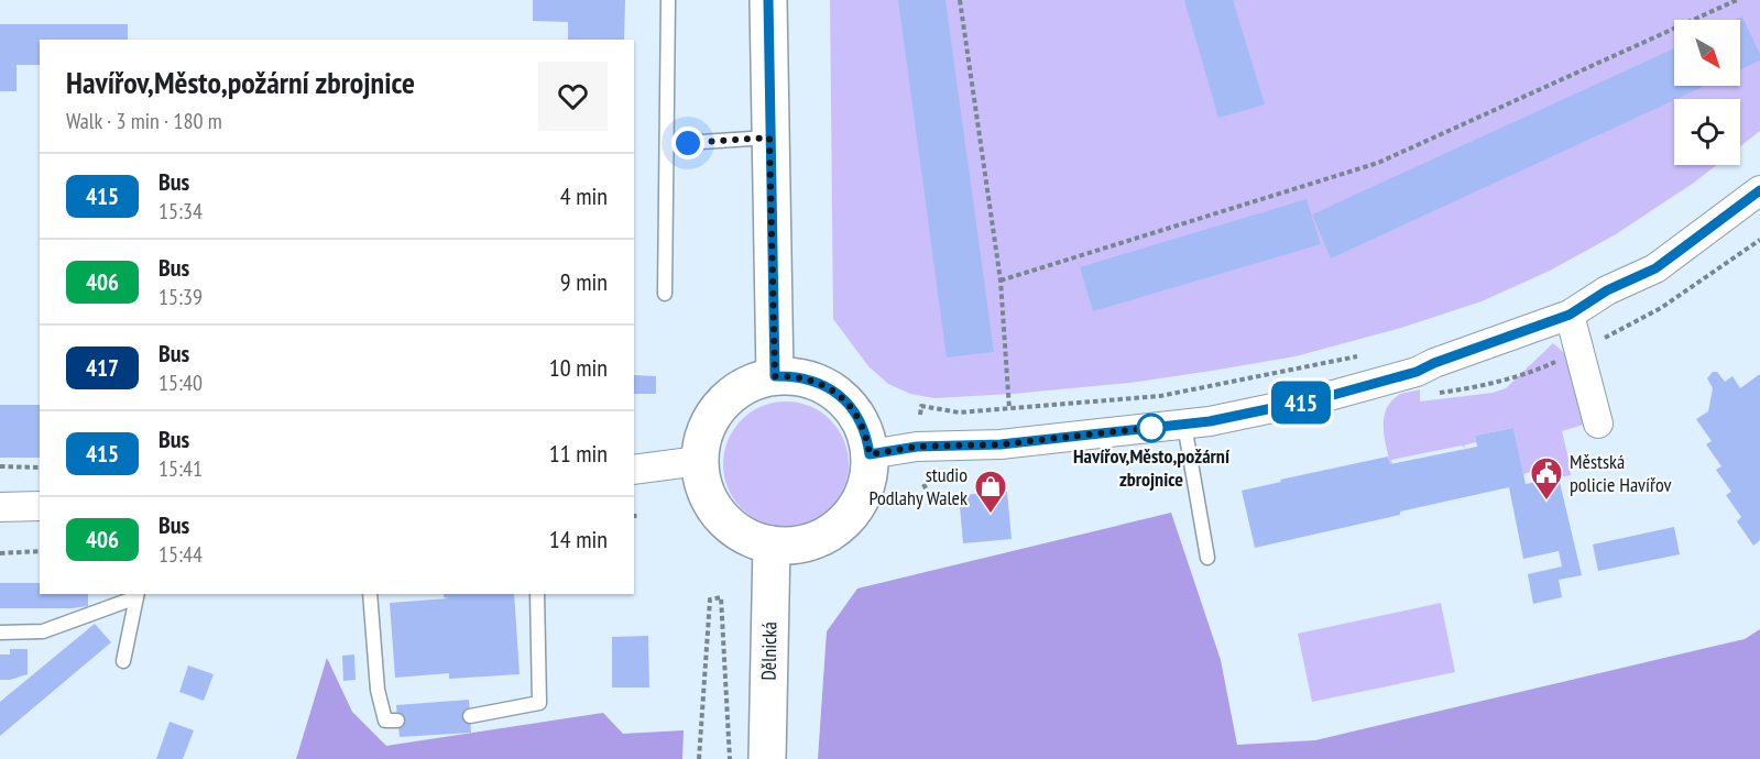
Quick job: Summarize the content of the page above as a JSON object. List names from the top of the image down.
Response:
{
  "streets": {
    "street": ["Dělnická"]
  },
  "places": {
    "other": ["Havířov,Město,požární zbrojnice"],
    "public building": ["Městská policie Havířov"],
    "shop": ["studio Podlahy Walek"]
  },
  "lines": ["bus line 415"],
  "north": "bottom right",
  "page": {
    "on_map": "415",
    "heading": ["Havířov,Město,požární zbrojnice", "Walk · 3 min · 180 m"],
    "list": [
      {
        "mark": "415",
        "name": "Bus",
        "note": "15:34",
        "value": "4 min"
      },
      {
        "mark": "406",
        "name": "Bus",
        "note": "15:39",
        "value": "9 min"
      },
      {
        "mark": "417",
        "name": "Bus",
        "note": "15:40",
        "value": "10 min"
      },
      {
        "mark": "415",
        "name": "Bus",
        "note": "15:41",
        "value": "11 min"
      },
      {
        "mark": "406",
        "name": "Bus",
        "note": "15:44",
        "value": "14 min"
      }
    ]
  }
}
